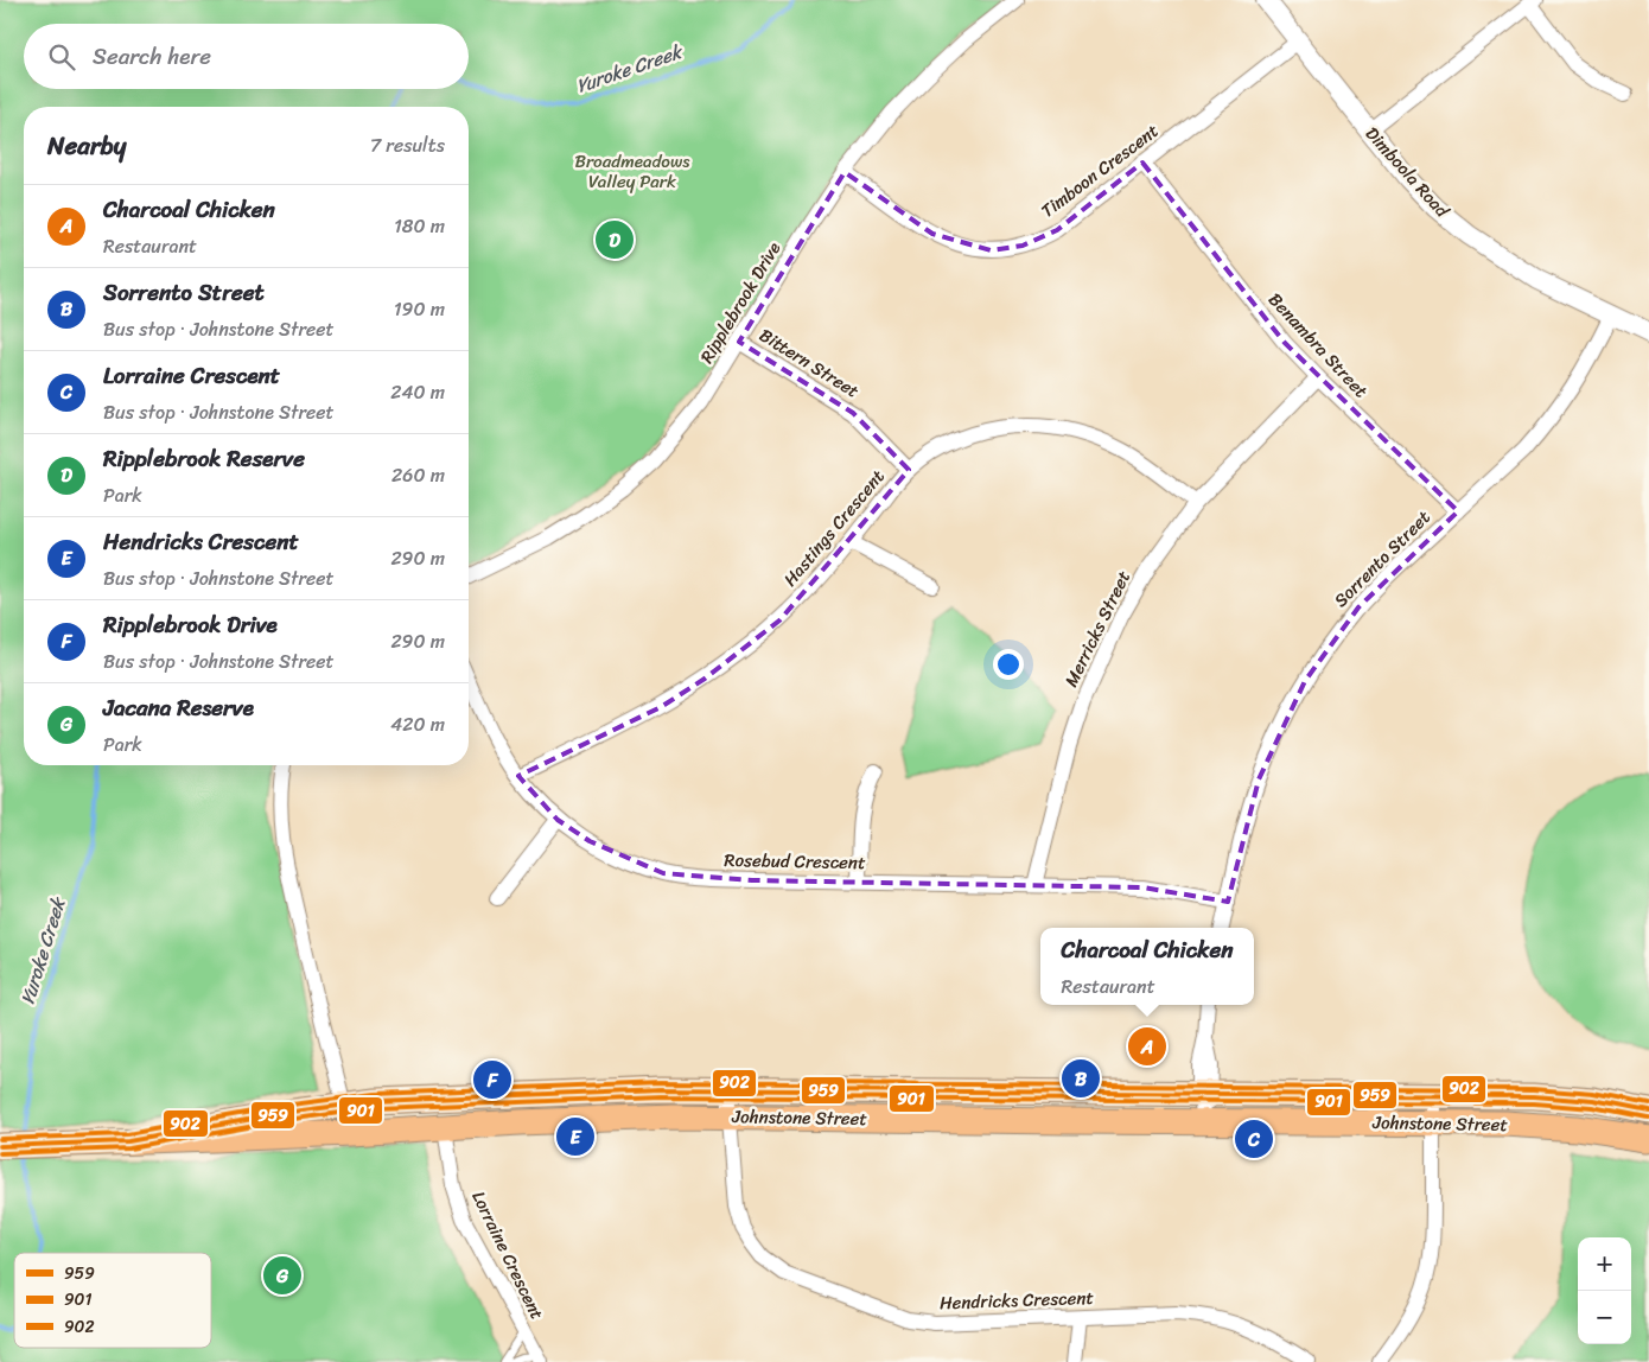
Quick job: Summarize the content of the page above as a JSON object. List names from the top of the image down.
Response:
{
  "streets": {
    "main road": ["Johnstone Street"],
    "street": [
      "Timboon Crescent",
      "Dimboola Road",
      "Ripplebrook Drive",
      "Benambra Street",
      "Bittern Street",
      "Hastings Crescent",
      "Sorrento Street",
      "Merricks Street",
      "Rosebud Crescent",
      "Lorraine Crescent",
      "Hendricks Crescent"
    ]
  },
  "crossings": [
    ["Timboon Crescent", "Dimboola Road"],
    ["Timboon Crescent", "Ripplebrook Drive"],
    ["Timboon Crescent", "Benambra Street"],
    ["Dimboola Road", "Sorrento Street"],
    ["Ripplebrook Drive", "Bittern Street"],
    ["Benambra Street", "Sorrento Street"],
    ["Benambra Street", "Merricks Street"],
    ["Bittern Street", "Hastings Crescent"],
    ["Hastings Crescent", "Merricks Street"],
    ["Hastings Crescent", "Rosebud Crescent"],
    ["Sorrento Street", "Rosebud Crescent"],
    ["Merricks Street", "Rosebud Crescent"],
    ["Johnstone Street", "Lorraine Crescent"],
    ["Johnstone Street", "Hendricks Crescent"]
  ],
  "water": ["Yuroke Creek"],
  "parks": ["Broadmeadows Valley Park"],
  "lines": ["transit line 902", "transit line 959", "transit line 901"],
  "legend": ["959", "901", "902"],
  "page": {
    "search": "Search here",
    "heading": ["Nearby", "7 results"],
    "list": [
      {
        "mark": "A",
        "name": "Charcoal Chicken",
        "note": "Restaurant",
        "value": "180 m"
      },
      {
        "mark": "B",
        "name": "Sorrento Street",
        "note": "Bus stop · Johnstone Street",
        "value": "190 m"
      },
      {
        "mark": "C",
        "name": "Lorraine Crescent",
        "note": "Bus stop · Johnstone Street",
        "value": "240 m"
      },
      {
        "mark": "D",
        "name": "Ripplebrook Reserve",
        "note": "Park",
        "value": "260 m"
      },
      {
        "mark": "E",
        "name": "Hendricks Crescent",
        "note": "Bus stop · Johnstone Street",
        "value": "290 m"
      },
      {
        "mark": "F",
        "name": "Ripplebrook Drive",
        "note": "Bus stop · Johnstone Street",
        "value": "290 m"
      },
      {
        "mark": "G",
        "name": "Jacana Reserve",
        "note": "Park",
        "value": "420 m"
      }
    ],
    "pins": [
      "D",
      "A",
      "B",
      "F",
      "E",
      "C",
      "G"
    ],
    "popup": ["Charcoal Chicken", "Restaurant"],
    "map_buttons": ["+", "−"]
  }
}
